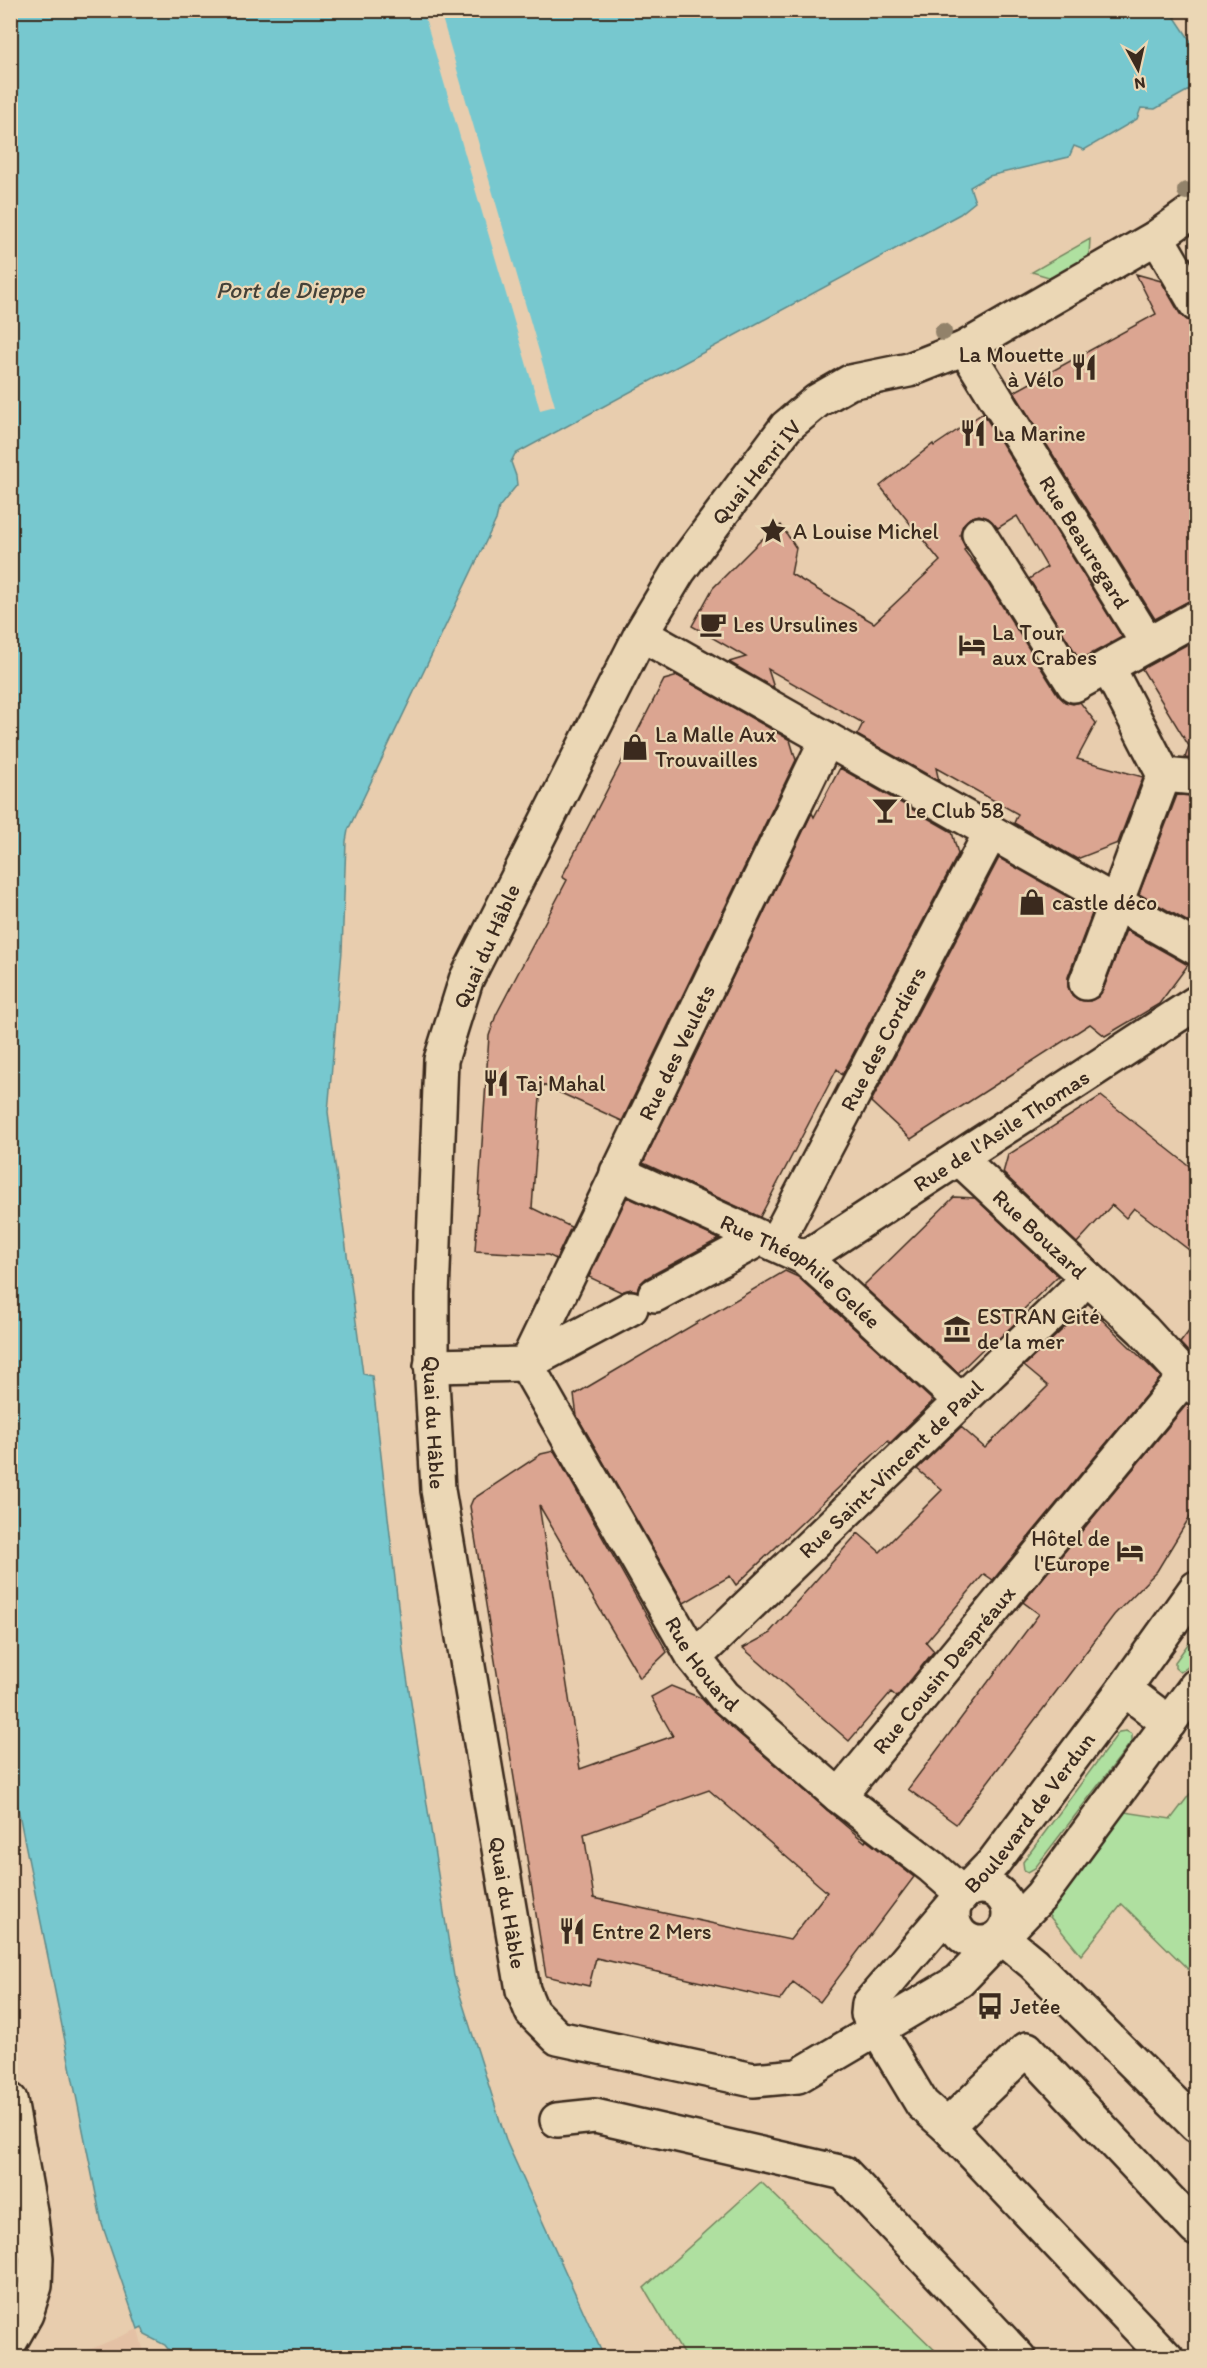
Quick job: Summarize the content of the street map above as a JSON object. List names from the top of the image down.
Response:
{
  "streets": {
    "street": [
      "Quai Henri IV",
      "Rue Beauregard",
      "Quai du Hâble",
      "Rue des Cordiers",
      "Rue des Veulets",
      "Rue de l'Asile Thomas",
      "Rue Bouzard",
      "Rue Théophile Gelée",
      "Rue Saint-Vincent de Paul",
      "Rue Houard",
      "Rue Cousin Despréaux",
      "Boulevard de Verdun"
    ]
  },
  "crossings": [
    ["Quai Henri IV", "Rue Beauregard"],
    ["Quai Henri IV", "Quai du Hâble"],
    ["Quai du Hâble", "Boulevard de Verdun"],
    ["Rue des Cordiers", "Rue Théophile Gelée"],
    ["Rue des Veulets", "Rue Théophile Gelée"],
    ["Rue des Veulets", "Rue Houard"],
    ["Rue de l'Asile Thomas", "Rue Bouzard"],
    ["Rue de l'Asile Thomas", "Rue Théophile Gelée"],
    ["Rue Bouzard", "Rue Saint-Vincent de Paul"],
    ["Rue Bouzard", "Rue Cousin Despréaux"],
    ["Rue Théophile Gelée", "Rue Saint-Vincent de Paul"],
    ["Rue Saint-Vincent de Paul", "Rue Houard"],
    ["Rue Houard", "Rue Cousin Despréaux"],
    ["Rue Houard", "Boulevard de Verdun"]
  ],
  "water": ["Port de Dieppe"],
  "places": {
    "restaurant": [
      "La Mouette à Vélo",
      "La Marine",
      "Taj Mahal",
      "Entre 2 Mers"
    ],
    "place": ["A Louise Michel"],
    "cafe": ["Les Ursulines"],
    "hotel": ["La Tour aux Crabes", "Hôtel de l'Europe"],
    "shop": ["La Malle Aux Trouvailles", "castle déco"],
    "bar": ["Le Club 58"],
    "museum": ["ESTRAN Cité de la mer"],
    "bus stop": ["Jetée"]
  },
  "north": "bottom"
}
